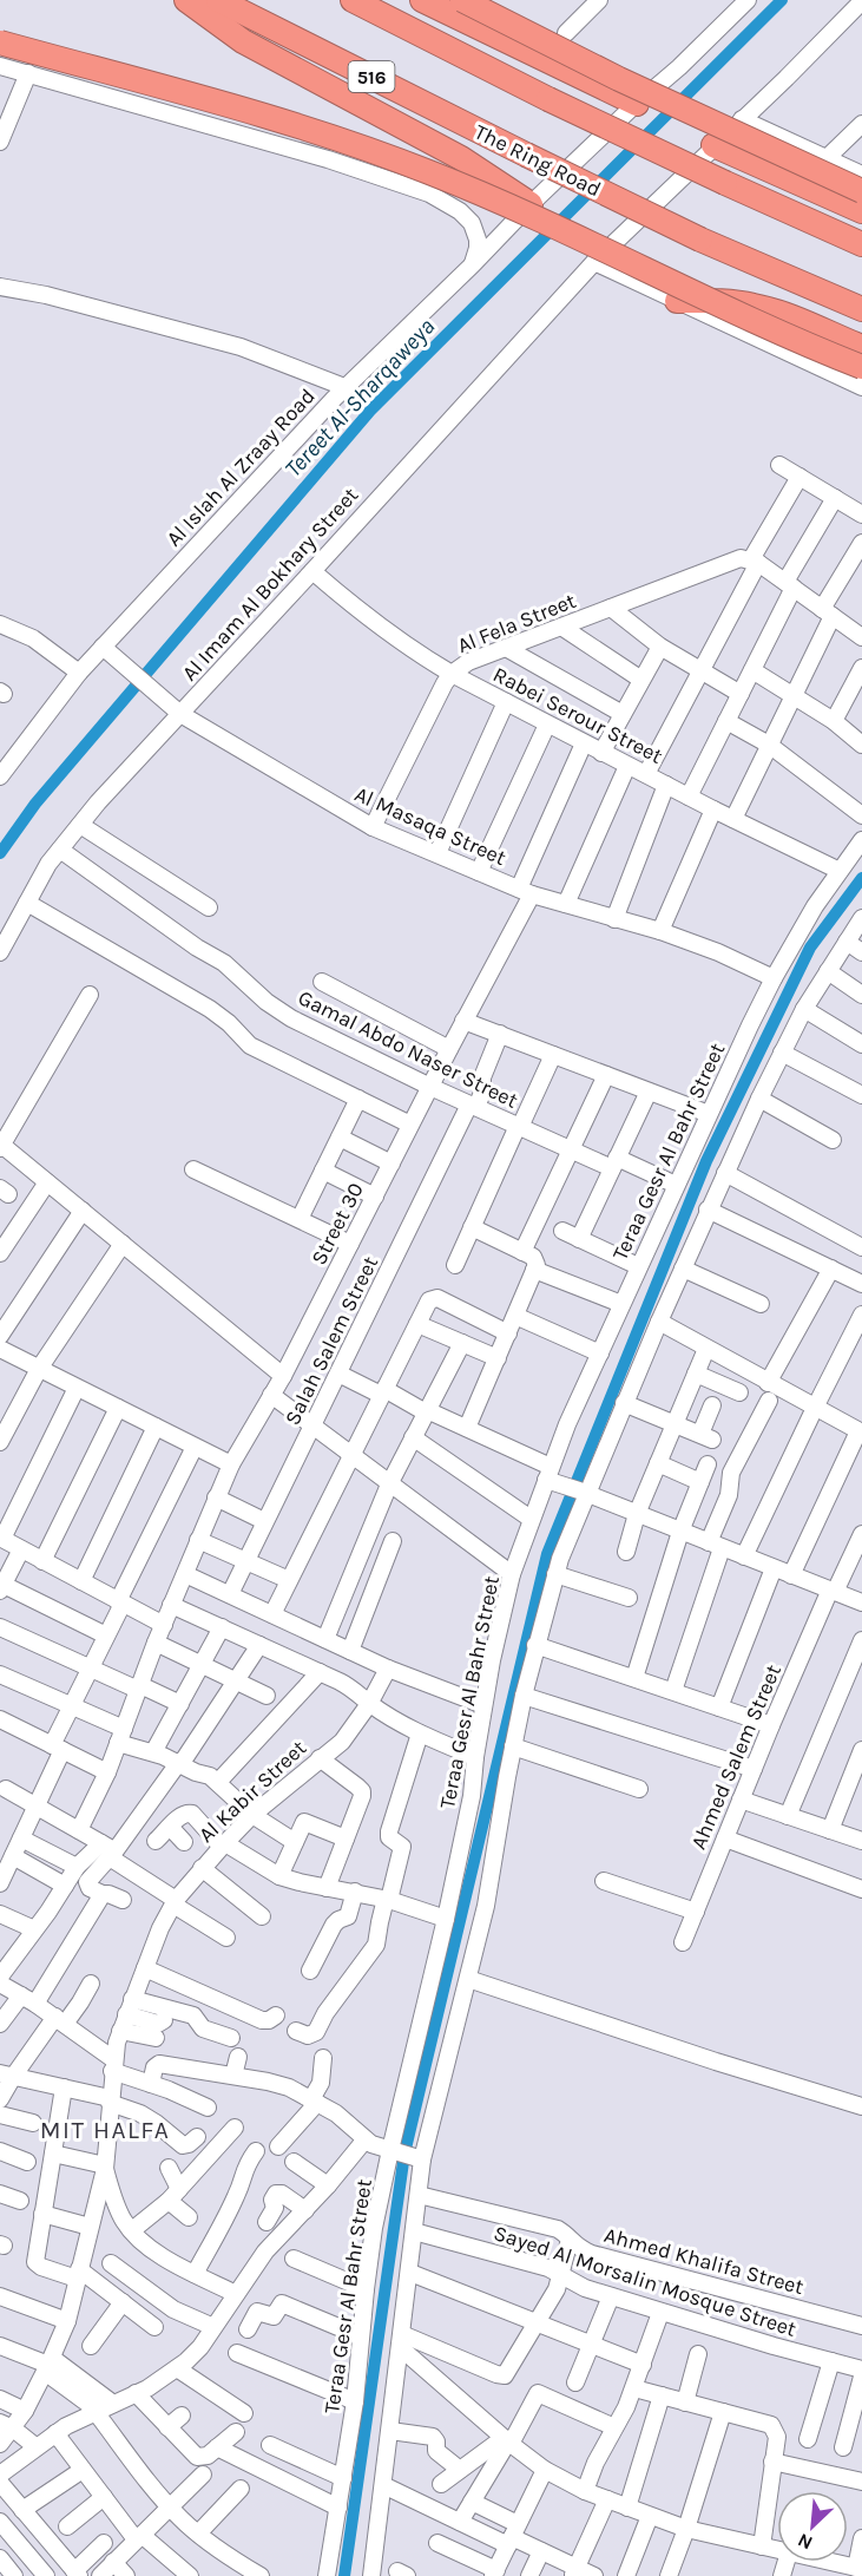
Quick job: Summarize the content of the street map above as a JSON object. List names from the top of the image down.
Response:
{
  "streets": {
    "highway": ["516", "The Ring Road"],
    "street": [
      "Al Islah Al Zraay Road",
      "Al Imam Al Bokhary Street",
      "Al Fela Street",
      "Rabei Serour Street",
      "Al Masaqa Street",
      "Gamal Abdo Naser Street",
      "Teraa Gesr Al Bahr Street",
      "Street 30",
      "Salah Salem Street",
      "Ahmed Salem Street",
      "Al Kabir Street",
      "Ahmed Khalifa Street",
      "Sayed Al Morsalin Mosque Street"
    ]
  },
  "crossings": [
    ["Al Islah Al Zraay Road", "Al Masaqa Street"],
    ["Al Imam Al Bokhary Street", "Rabei Serour Street"],
    ["Al Imam Al Bokhary Street", "Al Masaqa Street"],
    ["Al Imam Al Bokhary Street", "Gamal Abdo Naser Street"],
    ["Al Fela Street", "Rabei Serour Street"],
    ["Al Fela Street", "Al Masaqa Street"],
    ["Rabei Serour Street", "Teraa Gesr Al Bahr Street"],
    ["Rabei Serour Street", "Street 30"],
    ["Al Masaqa Street", "Teraa Gesr Al Bahr Street"],
    ["Al Masaqa Street", "Street 30"],
    ["Gamal Abdo Naser Street", "Teraa Gesr Al Bahr Street"],
    ["Gamal Abdo Naser Street", "Street 30"],
    ["Gamal Abdo Naser Street", "Salah Salem Street"]
  ],
  "districts": ["MIT HALFA"],
  "water": ["Tereet Al-Sharqaweya"],
  "north": "bottom left"
}
